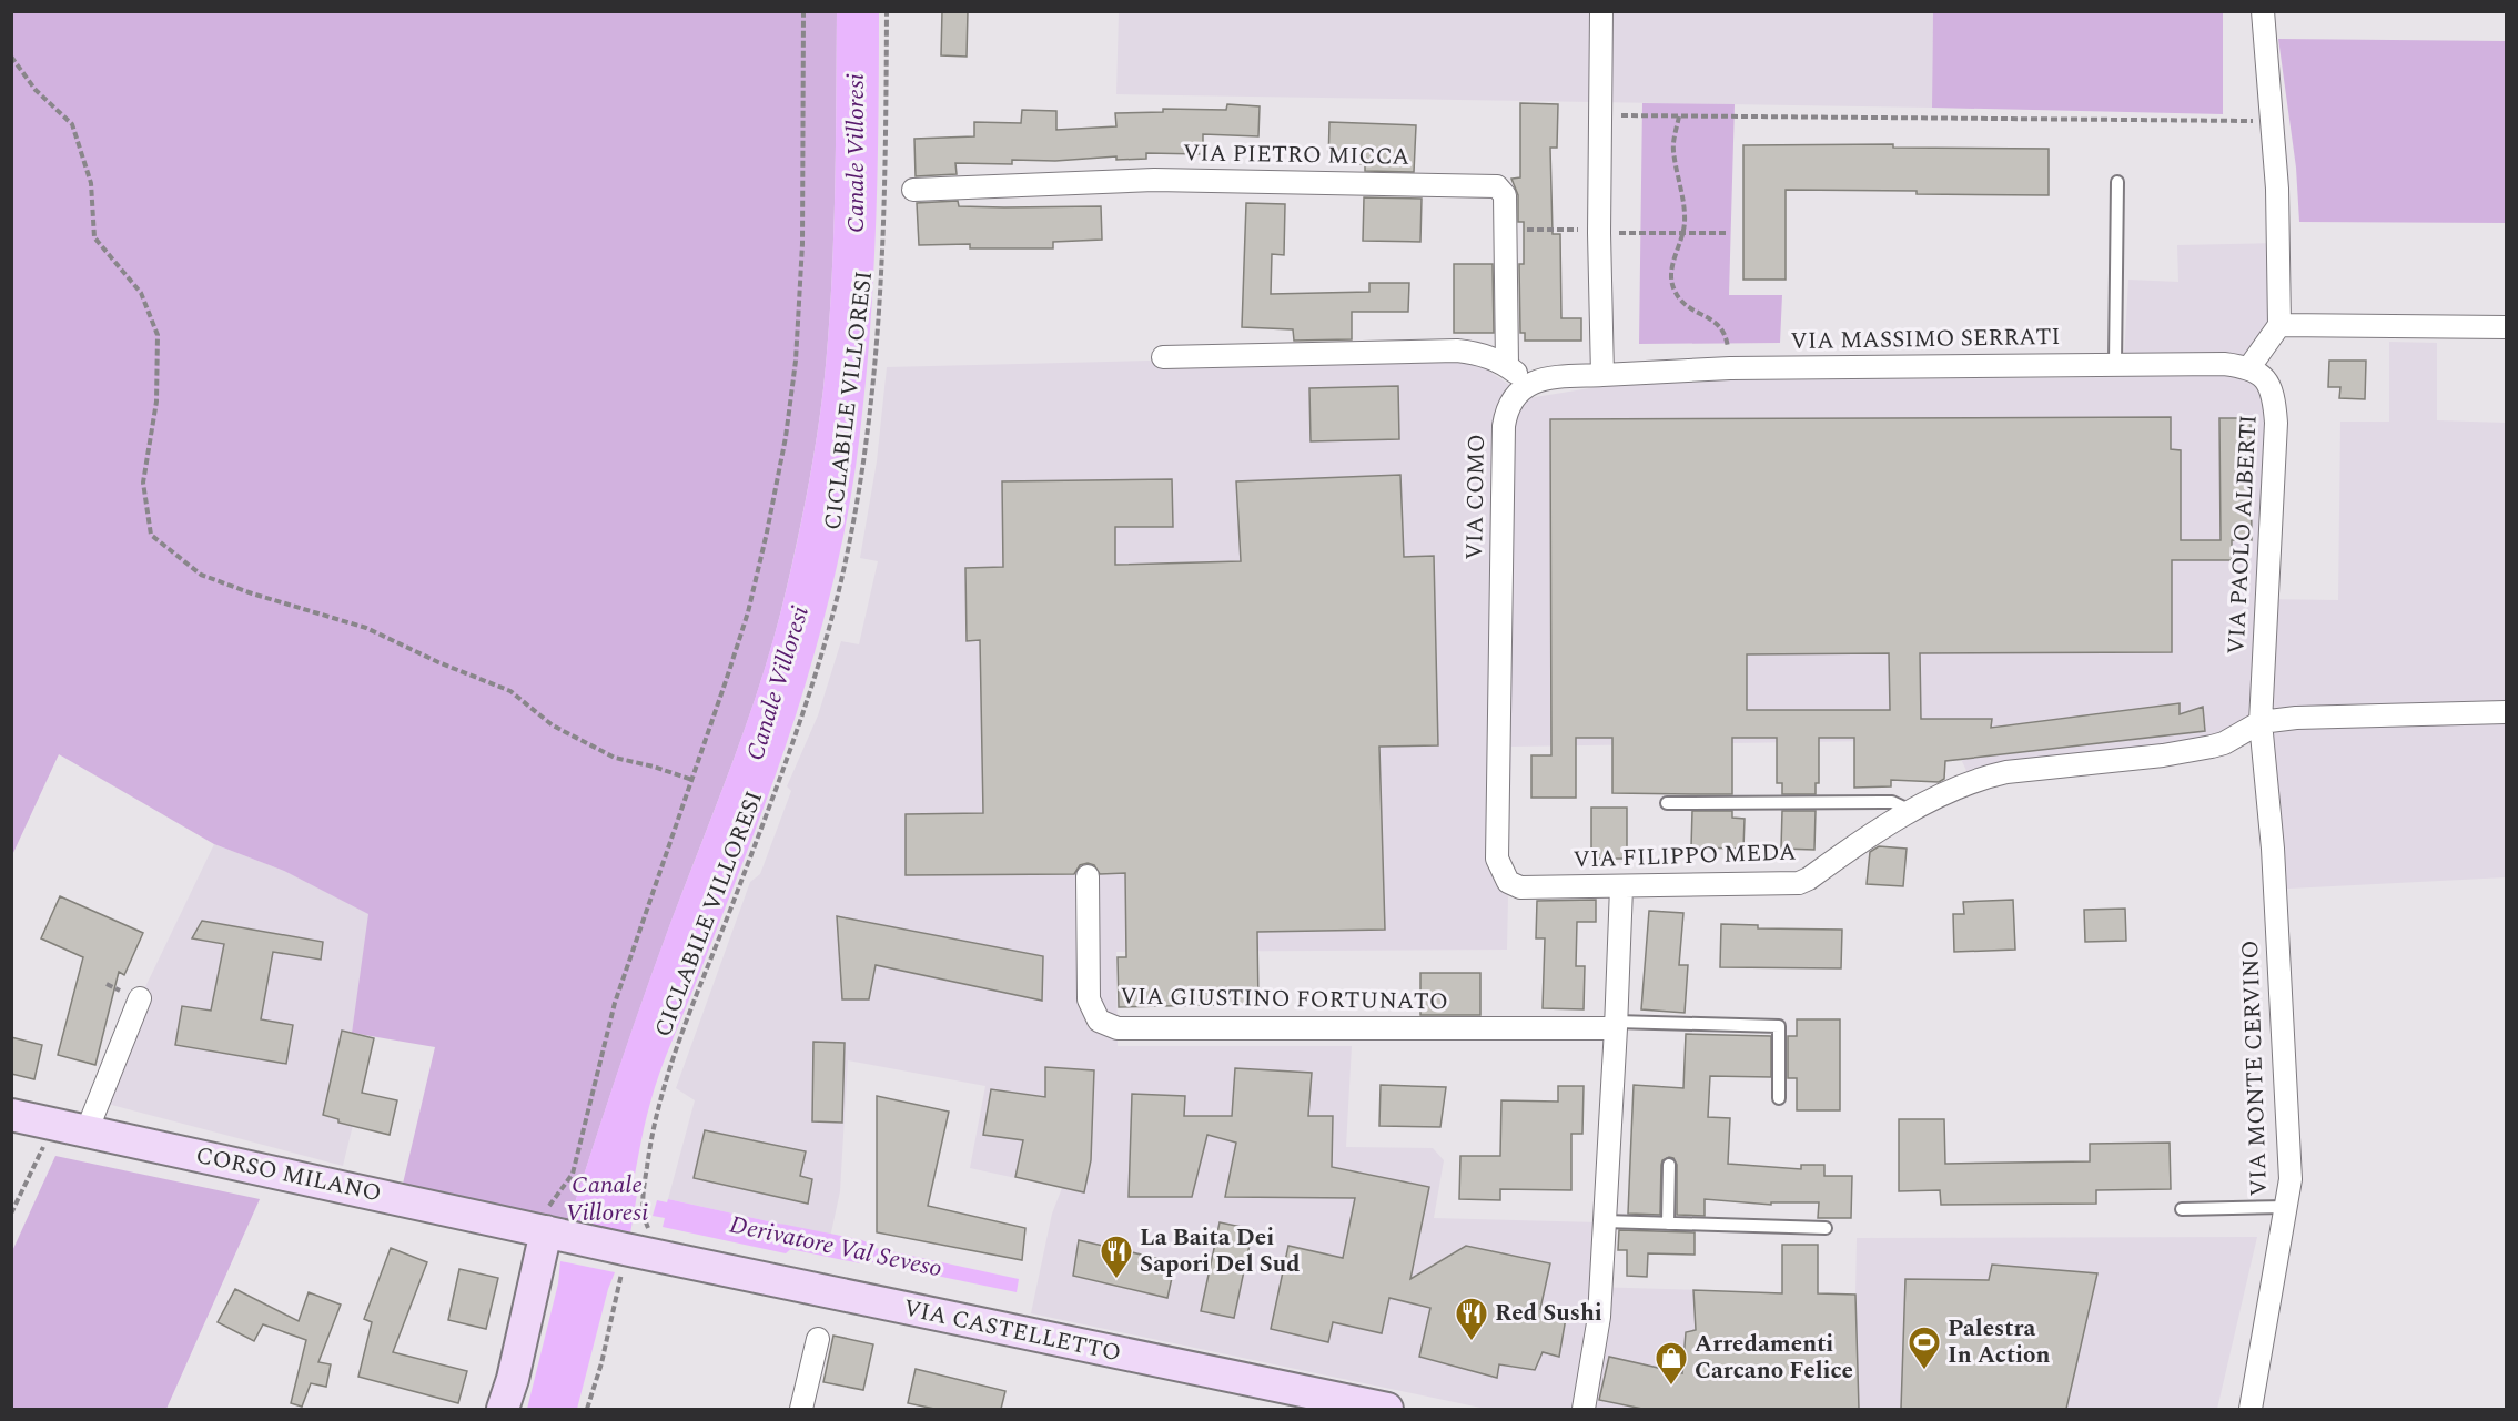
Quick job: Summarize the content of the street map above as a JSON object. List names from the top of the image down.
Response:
{
  "streets": {
    "main road": ["CORSO MILANO", "VIA CASTELLETTO"],
    "street": [
      "VIA PIETRO MICCA",
      "VIA MASSIMO SERRATI",
      "VIA COMO",
      "VIA PAOLO ALBERTI",
      "VIA FILIPPO MEDA",
      "VIA GIUSTINO FORTUNATO",
      "VIA MONTE CERVINO"
    ],
    "path": ["CICLABILE VILLORESI"]
  },
  "crossings": [
    ["VIA MASSIMO SERRATI", "VIA PAOLO ALBERTI"],
    ["CICLABILE VILLORESI", "CORSO MILANO"],
    ["CICLABILE VILLORESI", "VIA CASTELLETTO"],
    ["VIA COMO", "VIA FILIPPO MEDA"],
    ["VIA PAOLO ALBERTI", "VIA FILIPPO MEDA"],
    ["VIA PAOLO ALBERTI", "VIA MONTE CERVINO"],
    ["VIA FILIPPO MEDA", "VIA MONTE CERVINO"],
    ["CORSO MILANO", "VIA CASTELLETTO"]
  ],
  "water": ["Canale Villoresi", "Derivatore Val Seveso"],
  "places": {
    "restaurant": ["La Baita Dei Sapori Del Sud", "Red Sushi"],
    "sports": ["Palestra In Action"],
    "shop": ["Arredamenti Carcano Felice"]
  }
}
